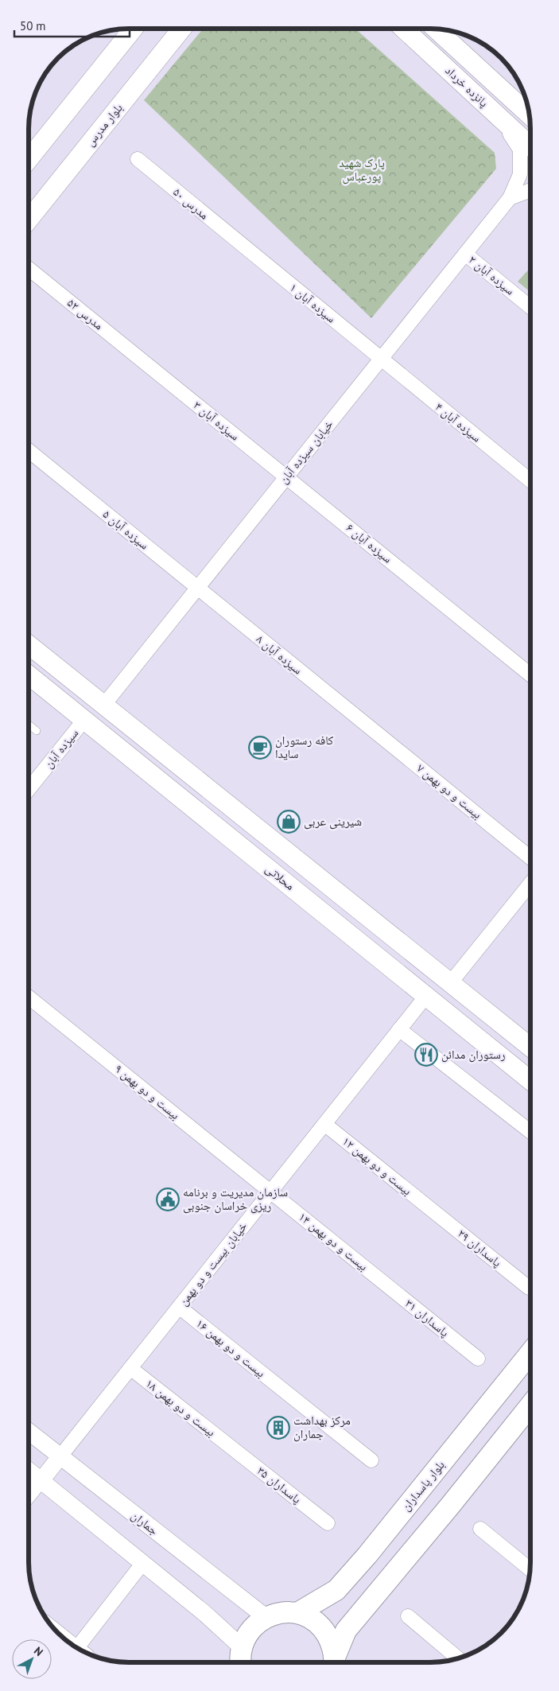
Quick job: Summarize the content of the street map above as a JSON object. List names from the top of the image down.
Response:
{
  "streets": {
    "main road": [
      "پانزده خرداد",
      "بلوار مدرس",
      "محلاتی",
      "بلوار پاسداران"
    ],
    "street": [
      "مدرس ۵۰",
      "سیزده آبان ۲",
      "سیزده آبان ۱",
      "مدرس ۵۲",
      "سیزده آبان ۳",
      "سیزده آبان ۴",
      "خیابان سیزده آبان",
      "سیزده آبان ۵",
      "سیزده آبان ۶",
      "سیزده آبان ۸",
      "سیزده آبان",
      "بیست و دو بهمن ۷",
      "بیست و دو بهمن ۹",
      "بیست و دو بهمن ۱۲",
      "بیست و دو بهمن ۱۴",
      "پاسداران ۲۹",
      "خیابان بیست و دو بهمن",
      "پاسداران ۳۱",
      "بیست و دو بهمن ۱۶",
      "بیست و دو بهمن ۱۸",
      "پاسداران ۳۵",
      "جماران"
    ]
  },
  "crossings": [
    ["پانزده خرداد", "خیابان سیزده آبان"],
    ["مدرس ۵۰", "سیزده آبان ۱"],
    ["سیزده آبان ۲", "خیابان سیزده آبان"],
    ["سیزده آبان ۱", "سیزده آبان ۴"],
    ["سیزده آبان ۱", "خیابان سیزده آبان"],
    ["مدرس ۵۲", "سیزده آبان ۳"],
    ["سیزده آبان ۳", "خیابان سیزده آبان"],
    ["سیزده آبان ۳", "سیزده آبان ۶"],
    ["سیزده آبان ۴", "خیابان سیزده آبان"],
    ["خیابان سیزده آبان", "سیزده آبان ۵"],
    ["خیابان سیزده آبان", "سیزده آبان ۶"],
    ["خیابان سیزده آبان", "سیزده آبان ۸"],
    ["خیابان سیزده آبان", "محلاتی"],
    ["سیزده آبان ۵", "سیزده آبان ۸"],
    ["سیزده آبان ۸", "بیست و دو بهمن ۷"],
    ["سیزده آبان", "محلاتی"],
    ["محلاتی", "خیابان بیست و دو بهمن"],
    ["بیست و دو بهمن ۹", "بیست و دو بهمن ۱۴"],
    ["بیست و دو بهمن ۹", "خیابان بیست و دو بهمن"],
    ["بیست و دو بهمن ۱۲", "پاسداران ۲۹"],
    ["بیست و دو بهمن ۱۲", "خیابان بیست و دو بهمن"],
    ["بیست و دو بهمن ۱۴", "خیابان بیست و دو بهمن"],
    ["بیست و دو بهمن ۱۴", "پاسداران ۳۱"],
    ["خیابان بیست و دو بهمن", "بیست و دو بهمن ۱۶"],
    ["خیابان بیست و دو بهمن", "بیست و دو بهمن ۱۸"],
    ["خیابان بیست و دو بهمن", "جماران"],
    ["بیست و دو بهمن ۱۸", "پاسداران ۳۵"]
  ],
  "parks": ["پارک شهید پورعباس"],
  "places": {
    "cafe": ["کافه رستوران سایدا"],
    "shop": ["شیرینی عربی"],
    "restaurant": ["رستوران مدائن"],
    "public building": ["سازمان مدیریت و برنامه ریزی خراسان جنوبی"],
    "building": ["مرکز بهداشت جماران"]
  },
  "scale_bar": "50 m",
  "north": "top right"
}
